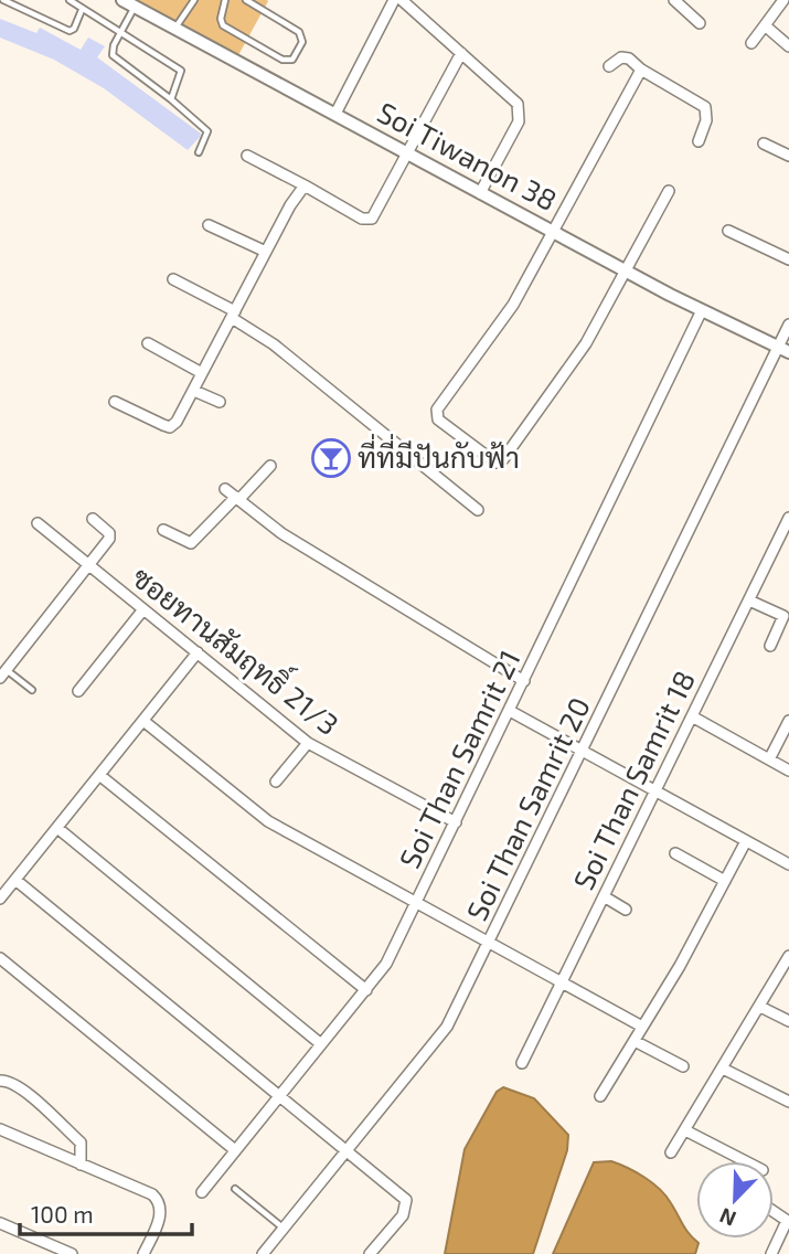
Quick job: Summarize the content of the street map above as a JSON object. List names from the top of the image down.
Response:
{
  "streets": {
    "street": [
      "Soi Tiwanon 38",
      "ซอยทานสัมฤทธิ์ 21/3",
      "Soi Than Samrit 21",
      "Soi Than Samrit 18",
      "Soi Than Samrit 20"
    ]
  },
  "crossings": [
    ["Soi Tiwanon 38", "Soi Than Samrit 21"],
    ["Soi Tiwanon 38", "Soi Than Samrit 20"],
    ["ซอยทานสัมฤทธิ์ 21/3", "Soi Than Samrit 21"]
  ],
  "places": {
    "bar": ["ที่ที่มีปันกับฟ้า"]
  },
  "scale_bar": "100 m",
  "north": "bottom left"
}
